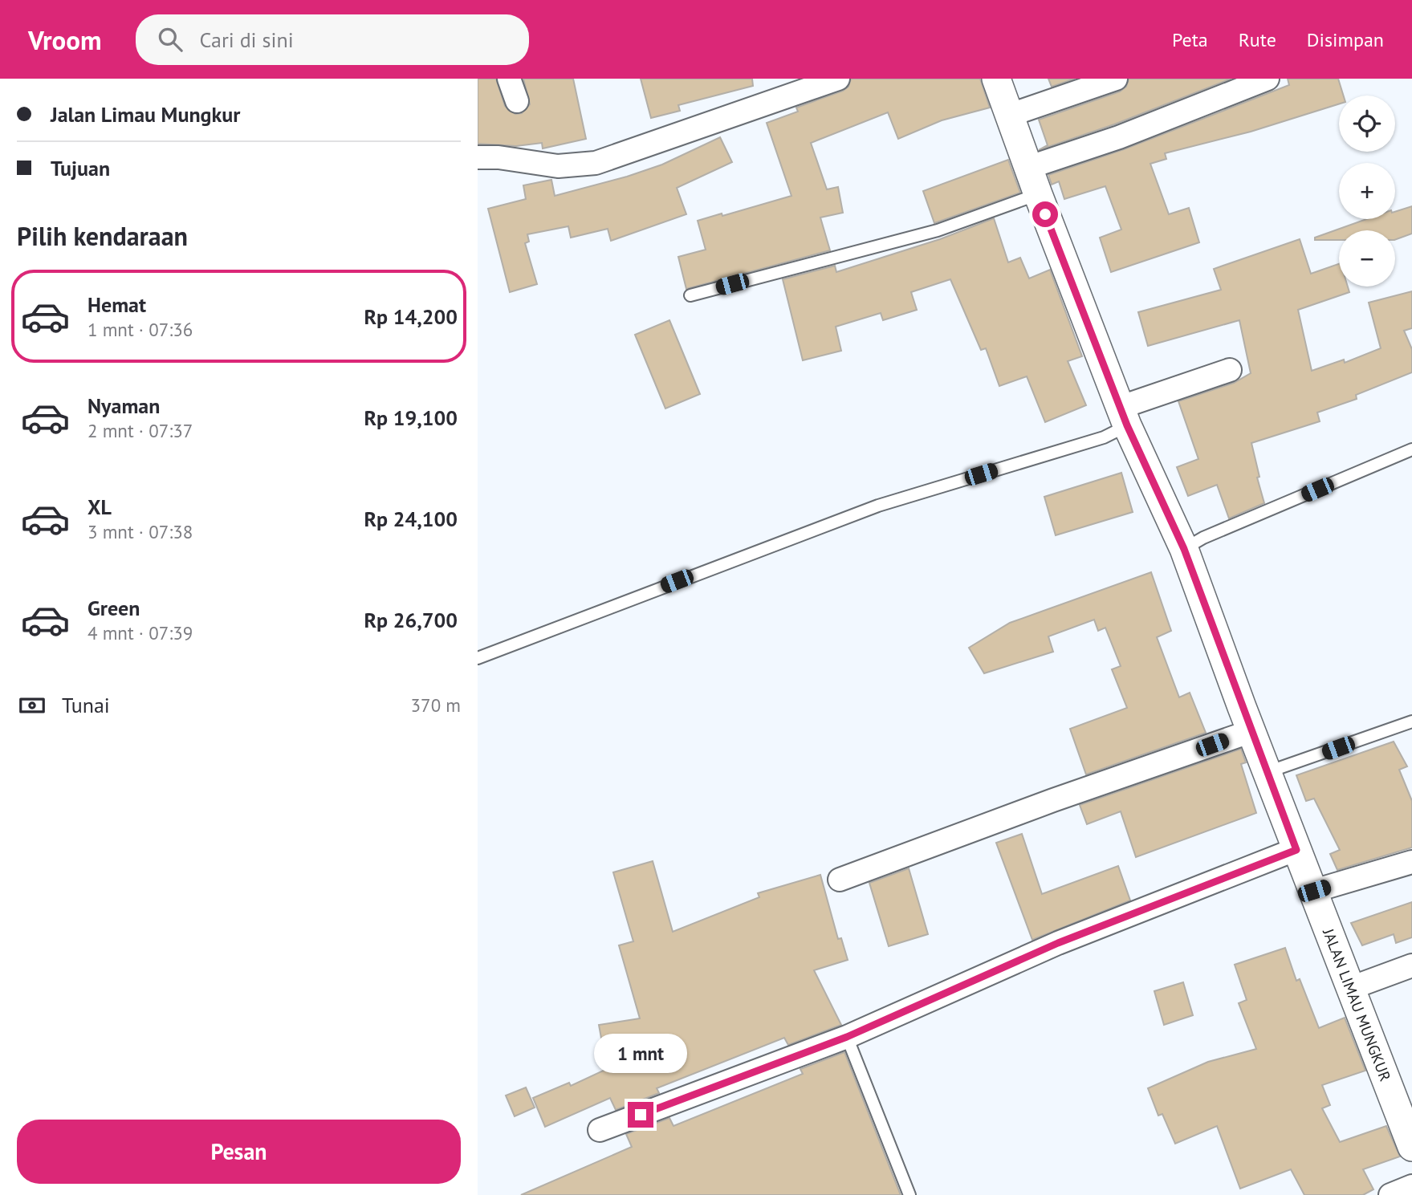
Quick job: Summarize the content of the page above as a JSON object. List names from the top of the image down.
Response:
{
  "streets": {
    "street": ["JALAN LIMAU MUNGKUR"]
  },
  "page": {
    "header": "Vroom",
    "search": "Cari di sini",
    "nav": ["Peta", "Rute", "Disimpan"],
    "banner": ["Jalan Limau Mungkur", "Tujuan"],
    "map_buttons": ["+", "−"],
    "heading": "Pilih kendaraan",
    "list": [
      {
        "name": "Hemat",
        "note": "1 mnt · 07:36",
        "value": "Rp 14,200"
      },
      {
        "name": "Nyaman",
        "note": "2 mnt · 07:37",
        "value": "Rp 19,100"
      },
      {
        "name": "XL",
        "note": "3 mnt · 07:38",
        "value": "Rp 24,100"
      },
      {
        "name": "Green",
        "note": "4 mnt · 07:39",
        "value": "Rp 26,700"
      }
    ],
    "pay": ["Tunai", "370 m"],
    "bubble": "1 mnt",
    "buttons": "Pesan"
  }
}
